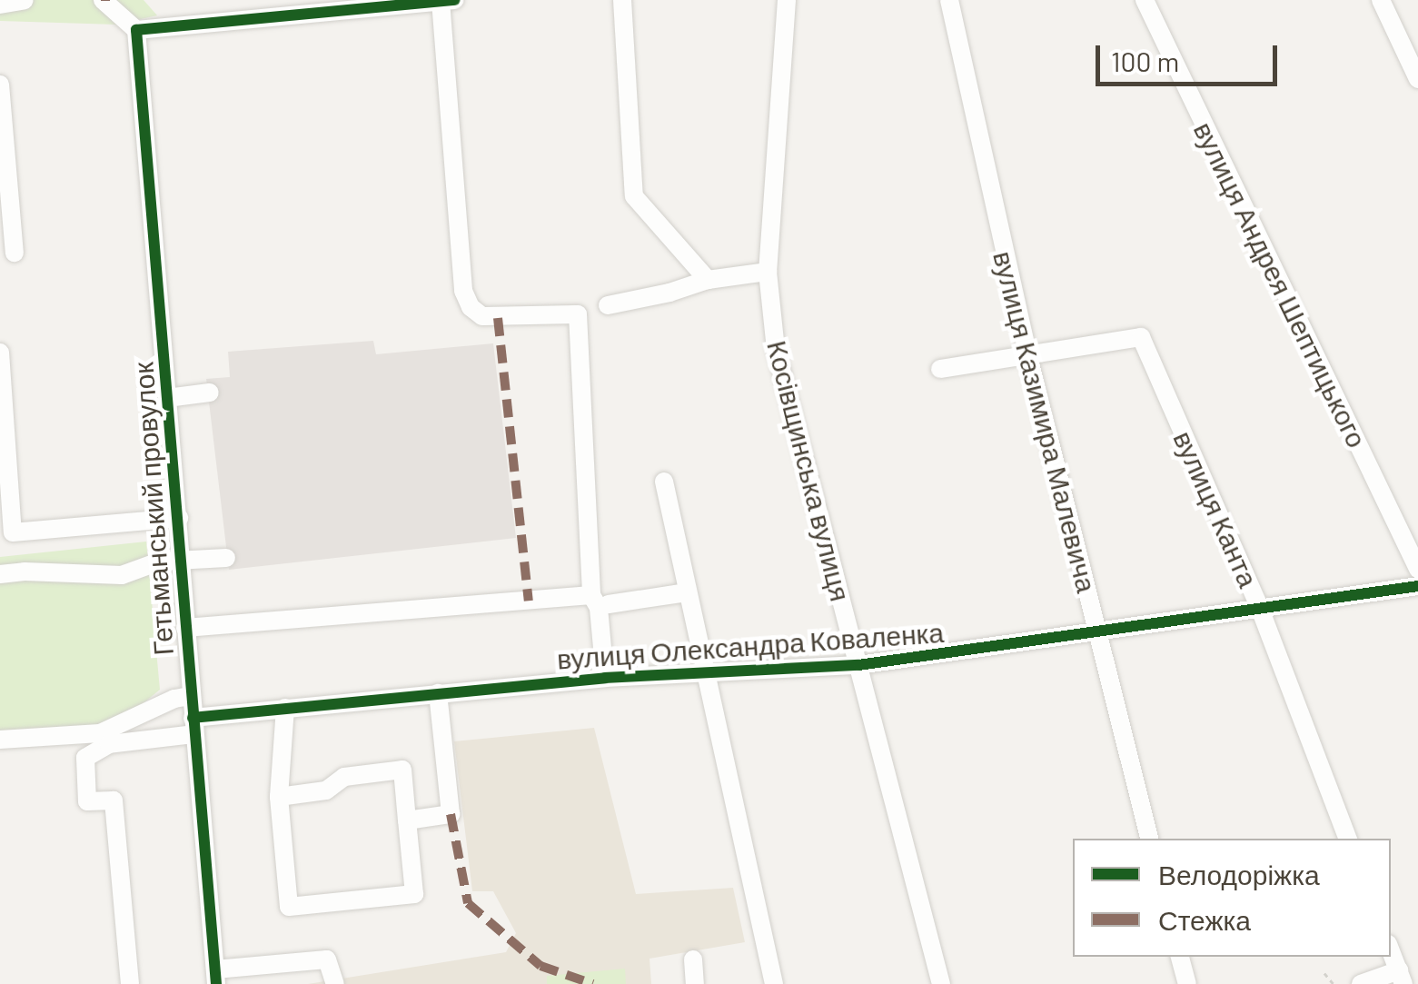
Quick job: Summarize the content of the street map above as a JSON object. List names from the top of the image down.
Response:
{
  "streets": {
    "street": [
      "вулиця Андрея Шептицького",
      "вулиця Казимира Малевича",
      "Косівщинська вулиця",
      "Гетьманський провулок",
      "вулиця Канта",
      "вулиця Олександра Коваленка"
    ]
  },
  "crossings": [
    ["вулиця Казимира Малевича", "вулиця Канта"],
    ["вулиця Казимира Малевича", "вулиця Олександра Коваленка"],
    ["Косівщинська вулиця", "вулиця Олександра Коваленка"],
    ["Гетьманський провулок", "вулиця Олександра Коваленка"],
    ["вулиця Канта", "вулиця Олександра Коваленка"]
  ],
  "legend": ["Велодоріжка", "Стежка"],
  "scale_bar": "100 m"
}
